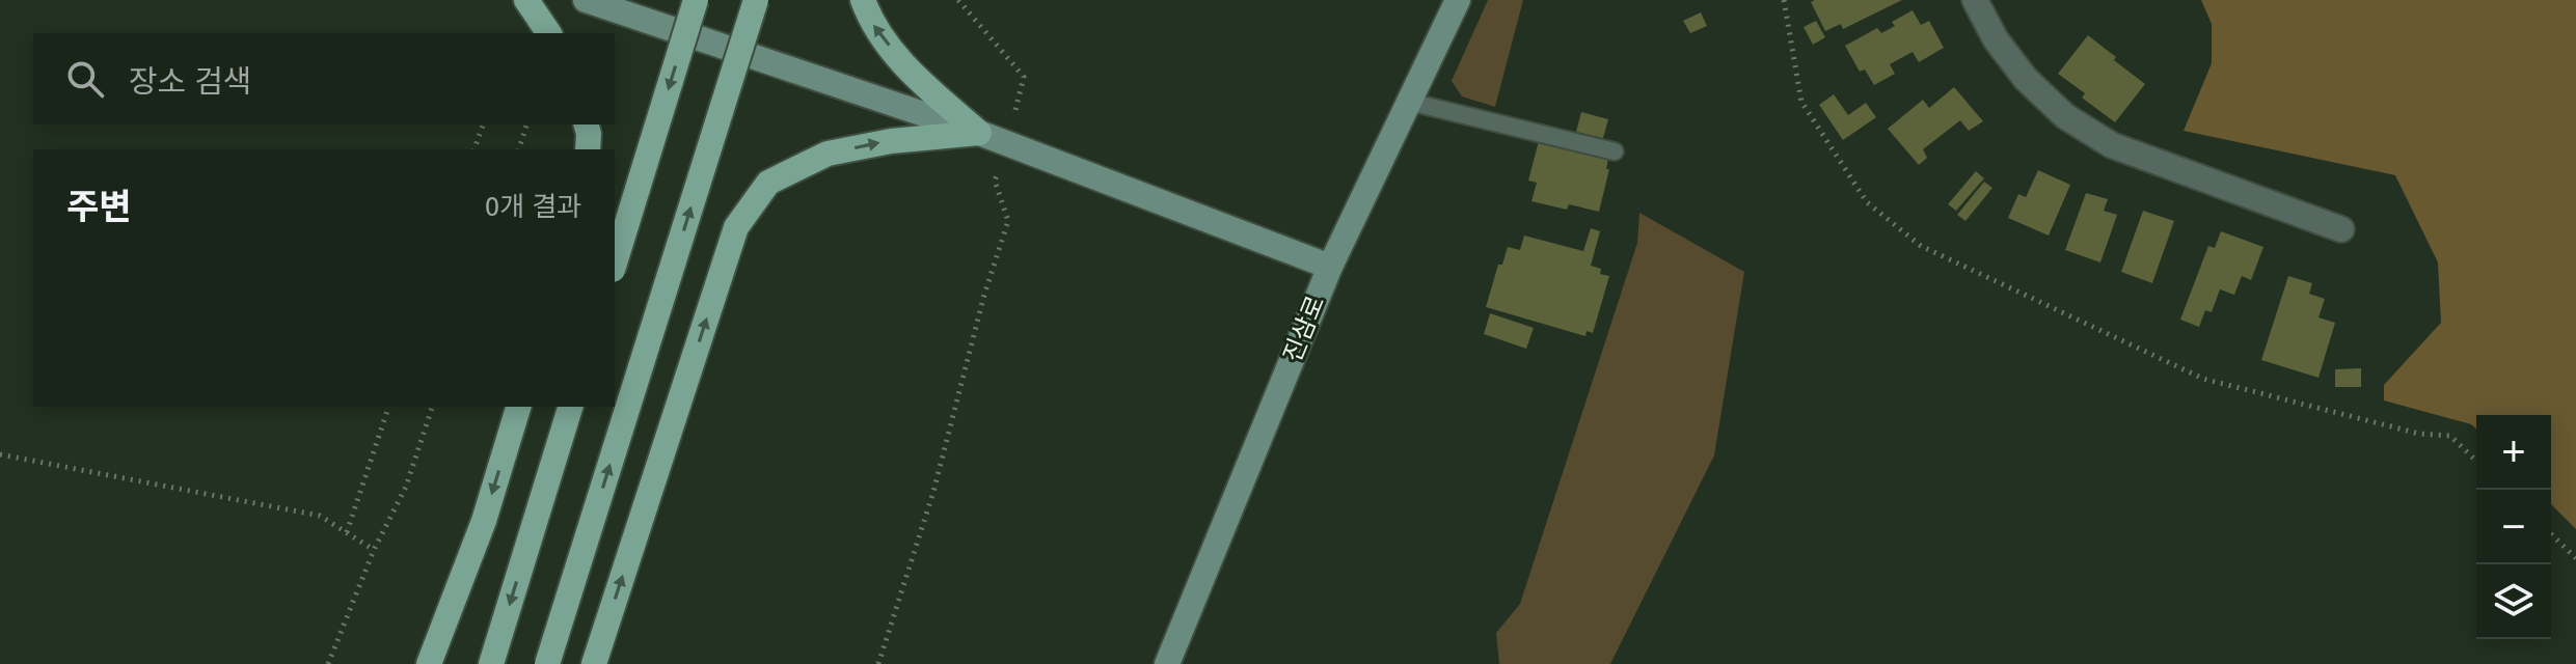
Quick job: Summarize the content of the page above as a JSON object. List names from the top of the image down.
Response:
{
  "streets": {
    "street": ["진삼로"]
  },
  "page": {
    "search": "장소 검색",
    "heading": ["주변", "0개 결과"],
    "map_buttons": ["+", "−"]
  }
}
